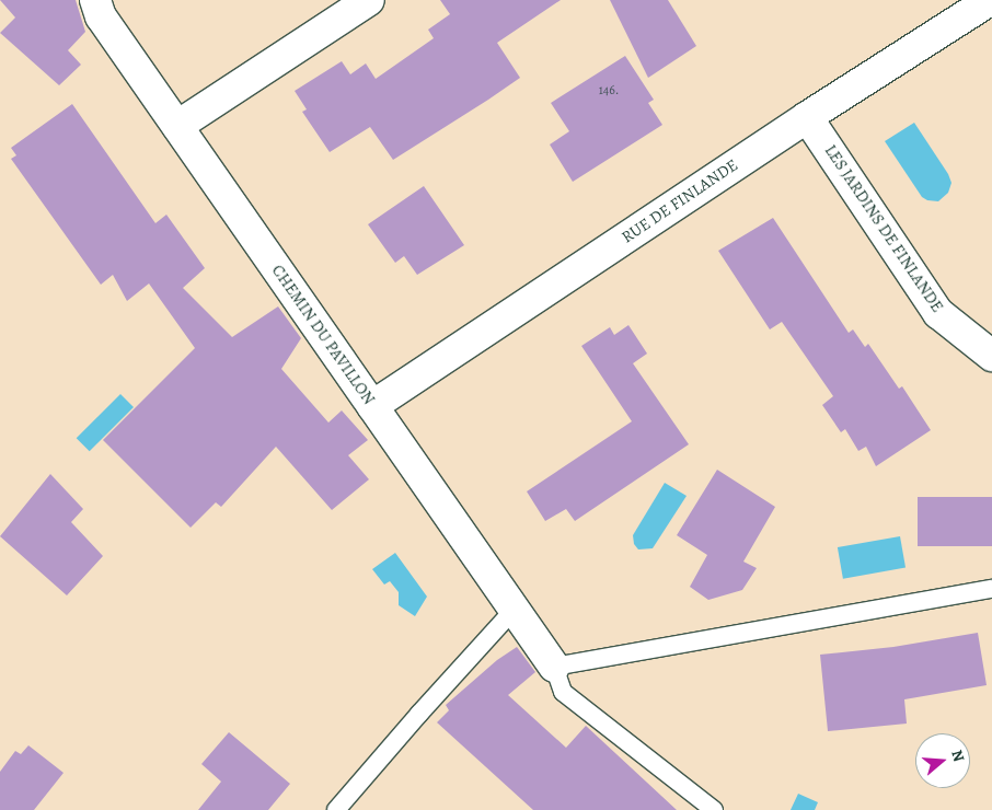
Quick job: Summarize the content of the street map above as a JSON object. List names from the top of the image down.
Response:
{
  "streets": {
    "street": ["RUE DE FINLANDE", "LES JARDINS DE FINLANDE", "CHEMIN DU PAVILLON"]
  },
  "crossings": [
    ["RUE DE FINLANDE", "LES JARDINS DE FINLANDE"],
    ["RUE DE FINLANDE", "CHEMIN DU PAVILLON"]
  ],
  "house_numbers": ["146."],
  "north": "right"
}
